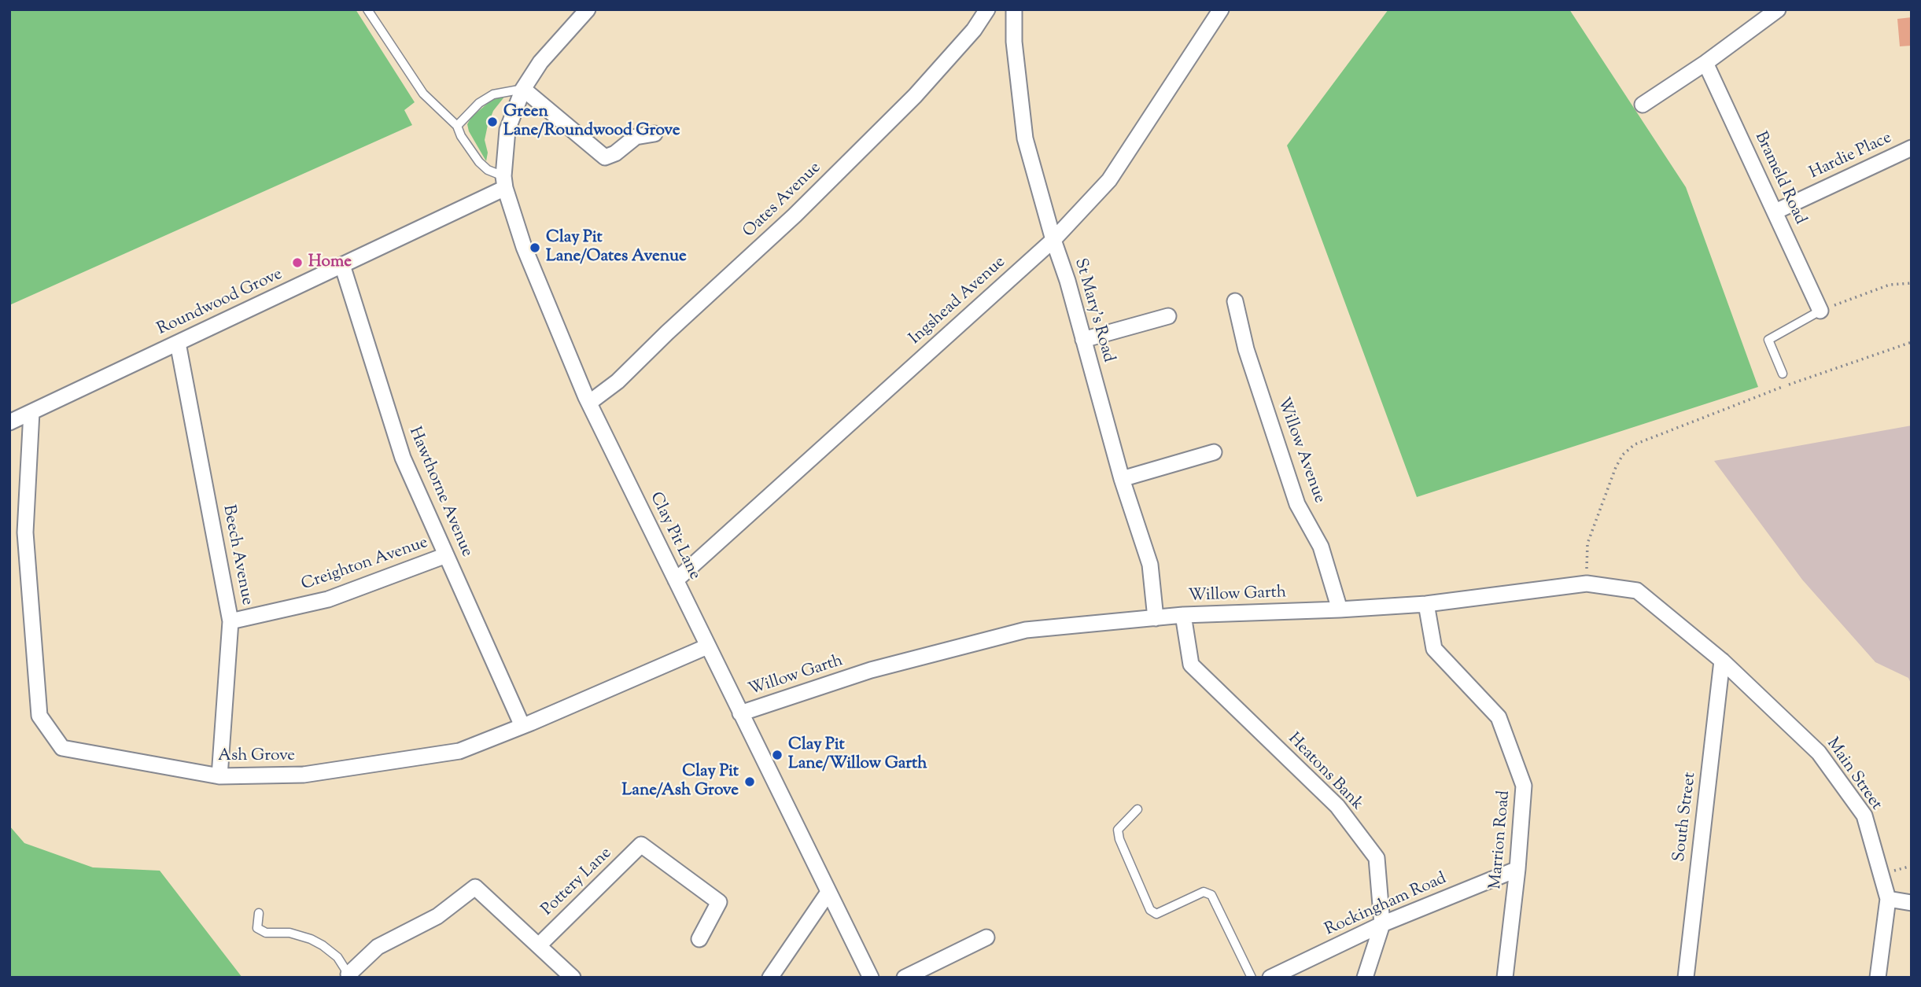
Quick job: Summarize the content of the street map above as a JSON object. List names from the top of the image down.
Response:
{
  "streets": {
    "street": [
      "Hardie Place",
      "Brameld Road",
      "Oates Avenue",
      "Ingshead Avenue",
      "Roundwood Grove",
      "St Mary's Road",
      "Willow Avenue",
      "Hawthorne Avenue",
      "Clay Pit Lane",
      "Beech Avenue",
      "Creighton Avenue",
      "Willow Garth",
      "Ash Grove",
      "Heatons Bank",
      "Main Street",
      "South Street",
      "Marrion Road",
      "Pottery Lane",
      "Rockingham Road"
    ]
  },
  "crossings": [
    ["Hardie Place", "Brameld Road"],
    ["Oates Avenue", "Clay Pit Lane"],
    ["Ingshead Avenue", "St Mary's Road"],
    ["Ingshead Avenue", "Clay Pit Lane"],
    ["Roundwood Grove", "Hawthorne Avenue"],
    ["Roundwood Grove", "Clay Pit Lane"],
    ["Roundwood Grove", "Beech Avenue"],
    ["Roundwood Grove", "Ash Grove"],
    ["St Mary's Road", "Willow Garth"],
    ["Willow Avenue", "Willow Garth"],
    ["Hawthorne Avenue", "Creighton Avenue"],
    ["Hawthorne Avenue", "Ash Grove"],
    ["Clay Pit Lane", "Willow Garth"],
    ["Clay Pit Lane", "Ash Grove"],
    ["Beech Avenue", "Creighton Avenue"],
    ["Beech Avenue", "Ash Grove"],
    ["Willow Garth", "Heatons Bank"],
    ["Willow Garth", "Main Street"],
    ["Willow Garth", "South Street"],
    ["Willow Garth", "Marrion Road"],
    ["Heatons Bank", "Rockingham Road"],
    ["Main Street", "South Street"],
    ["Marrion Road", "Rockingham Road"]
  ],
  "places": [
    "Green Lane/Roundwood Grove",
    "Clay Pit Lane/Oates Avenue",
    "Home",
    "Clay Pit Lane/Willow Garth",
    "Clay Pit Lane/Ash Grove"
  ]
}
